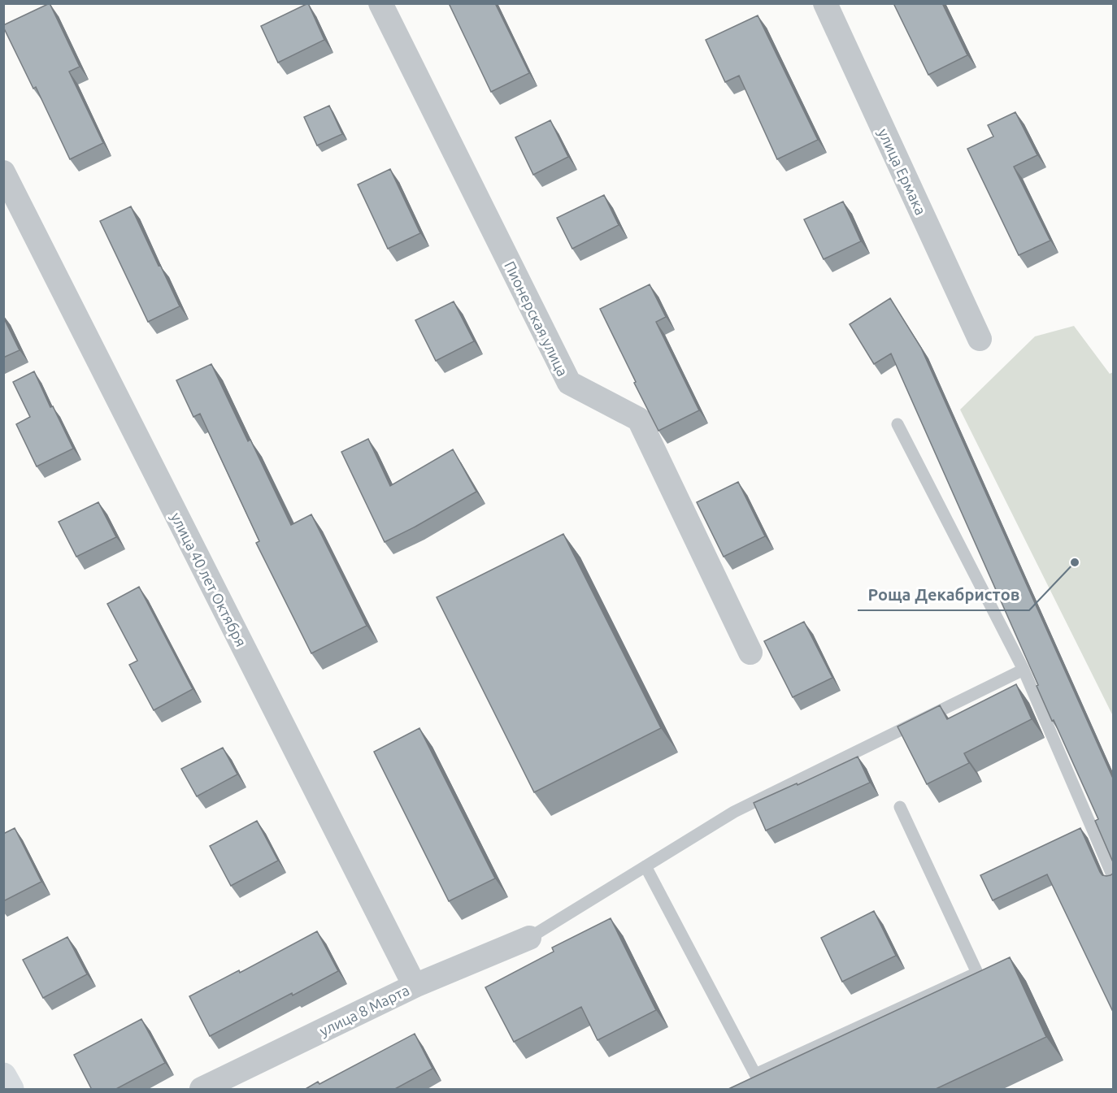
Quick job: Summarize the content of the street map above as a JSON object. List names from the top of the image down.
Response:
{
  "streets": {
    "street": [
      "улица Ермака",
      "Пионерская улица",
      "улица 40 лет Октября",
      "улица 8 Марта"
    ]
  },
  "crossings": [
    ["улица 40 лет Октября", "улица 8 Марта"]
  ],
  "places": ["Роща Декабристов"]
}
